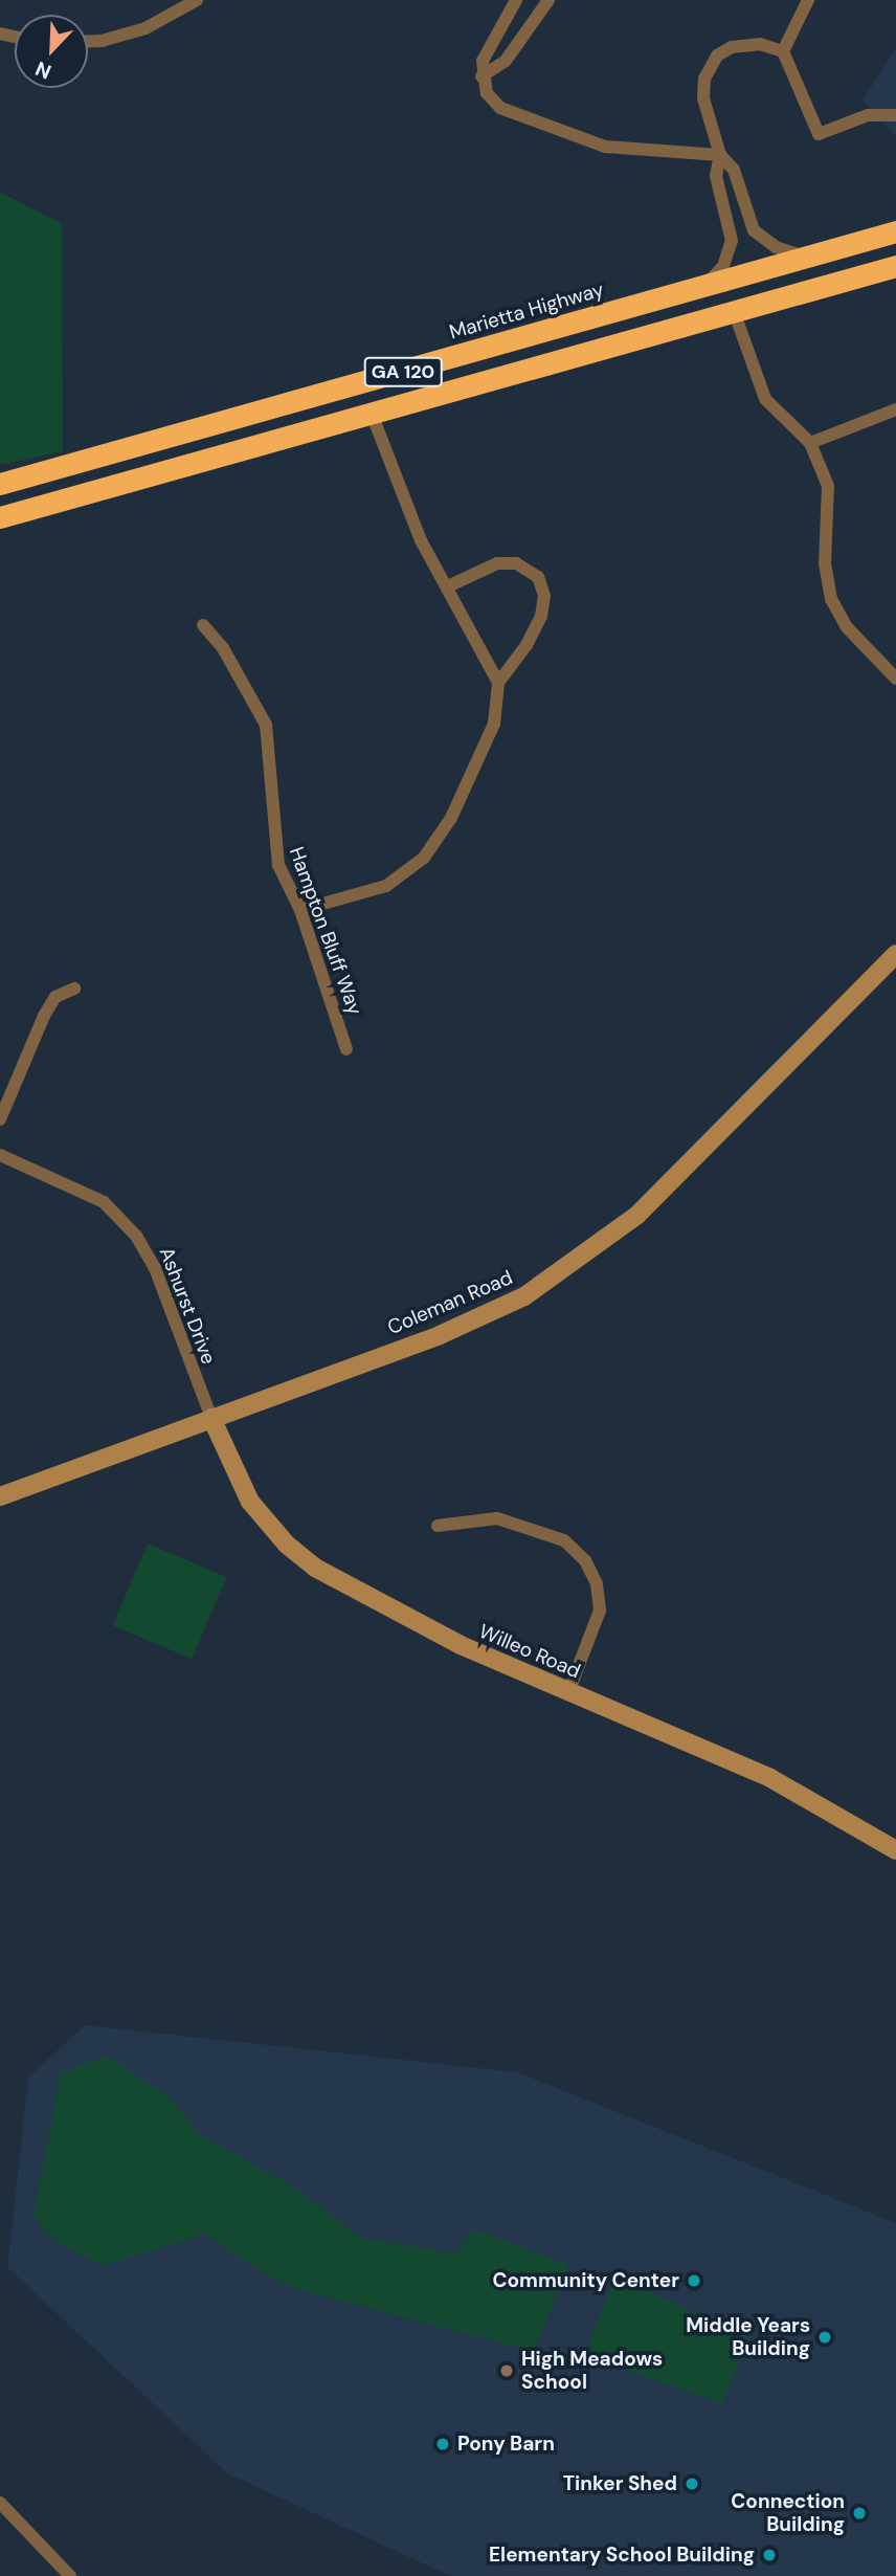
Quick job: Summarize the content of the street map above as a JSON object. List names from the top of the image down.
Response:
{
  "streets": {
    "highway": ["Marietta Highway", "GA 120"],
    "street": [
      "Hampton Bluff Way",
      "Coleman Road",
      "Ashurst Drive",
      "Willeo Road"
    ]
  },
  "crossings": [
    ["Coleman Road", "Ashurst Drive"],
    ["Coleman Road", "Willeo Road"],
    ["Ashurst Drive", "Willeo Road"]
  ],
  "places": [
    "Community Center",
    "Middle Years Building",
    "High Meadows School",
    "Pony Barn",
    "Tinker Shed",
    "Connection Building",
    "Elementary School Building"
  ],
  "north": "bottom left"
}
